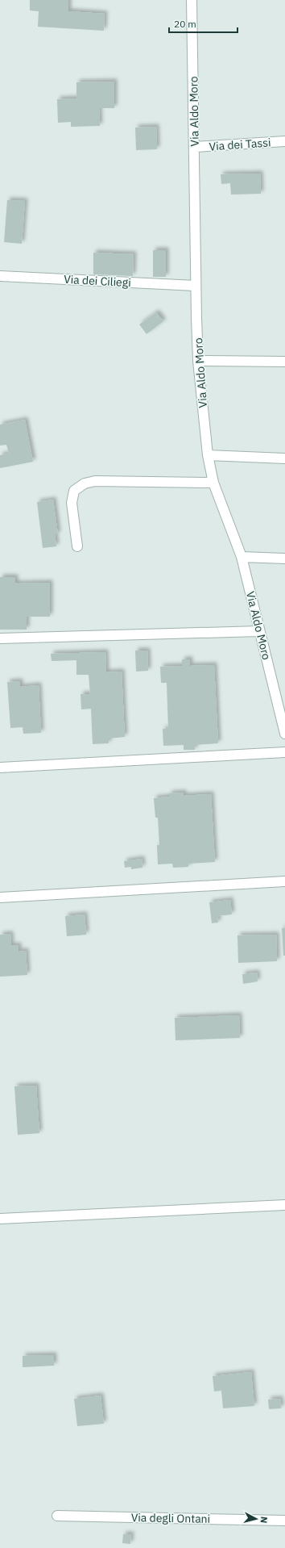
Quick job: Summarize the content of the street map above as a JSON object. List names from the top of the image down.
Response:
{
  "streets": {
    "street": [
      "Via Aldo Moro",
      "Via dei Tassi",
      "Via dei Ciliegi",
      "Via degli Ontani"
    ]
  },
  "crossings": [
    ["Via Aldo Moro", "Via dei Tassi"],
    ["Via Aldo Moro", "Via dei Ciliegi"]
  ],
  "scale_bar": "20 m",
  "north": "right"
}
